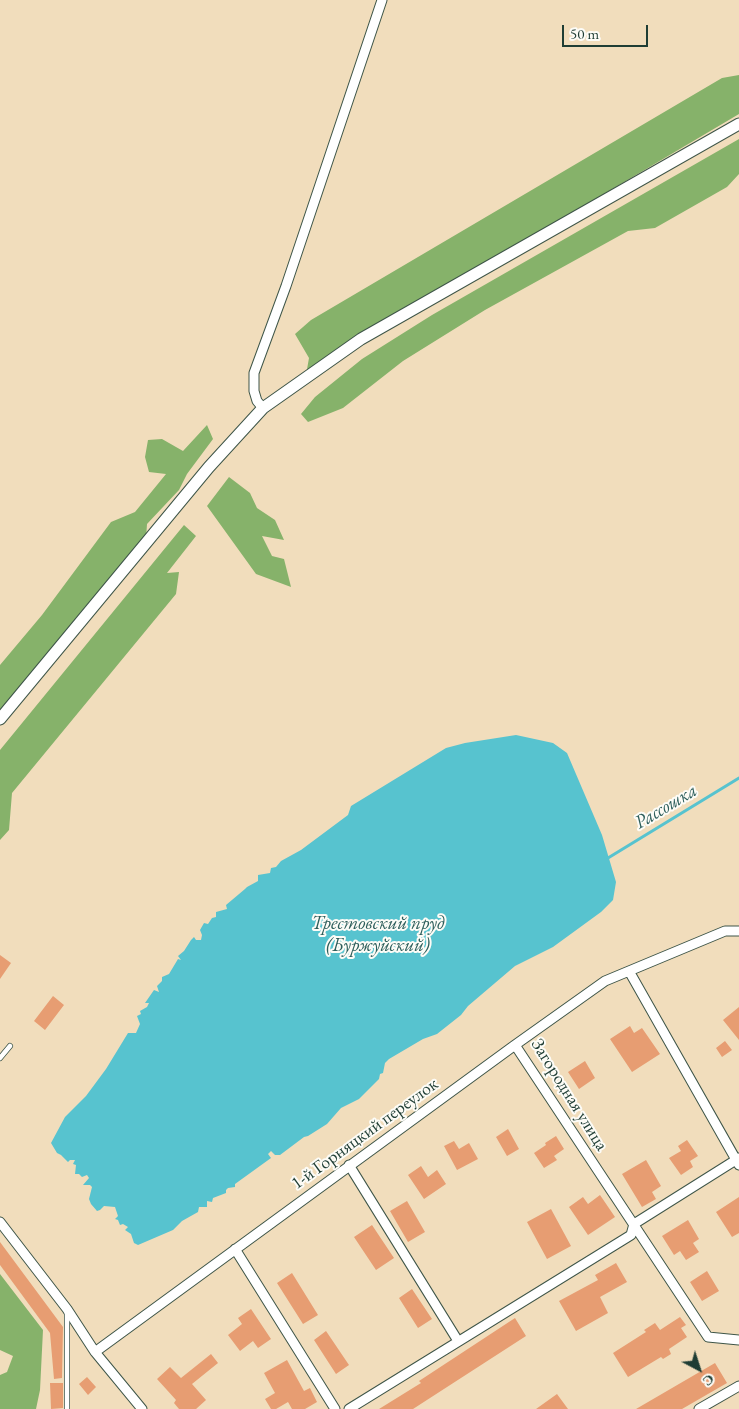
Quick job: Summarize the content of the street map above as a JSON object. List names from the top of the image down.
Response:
{
  "streets": {
    "street": ["Загородная улица", "1-й Горняцкий переулок"]
  },
  "crossings": [
    ["Загородная улица", "1-й Горняцкий переулок"]
  ],
  "water": ["Рассошка", "Трестовский пруд (Буржуйский)"],
  "scale_bar": "50 m",
  "north": "bottom right"
}
